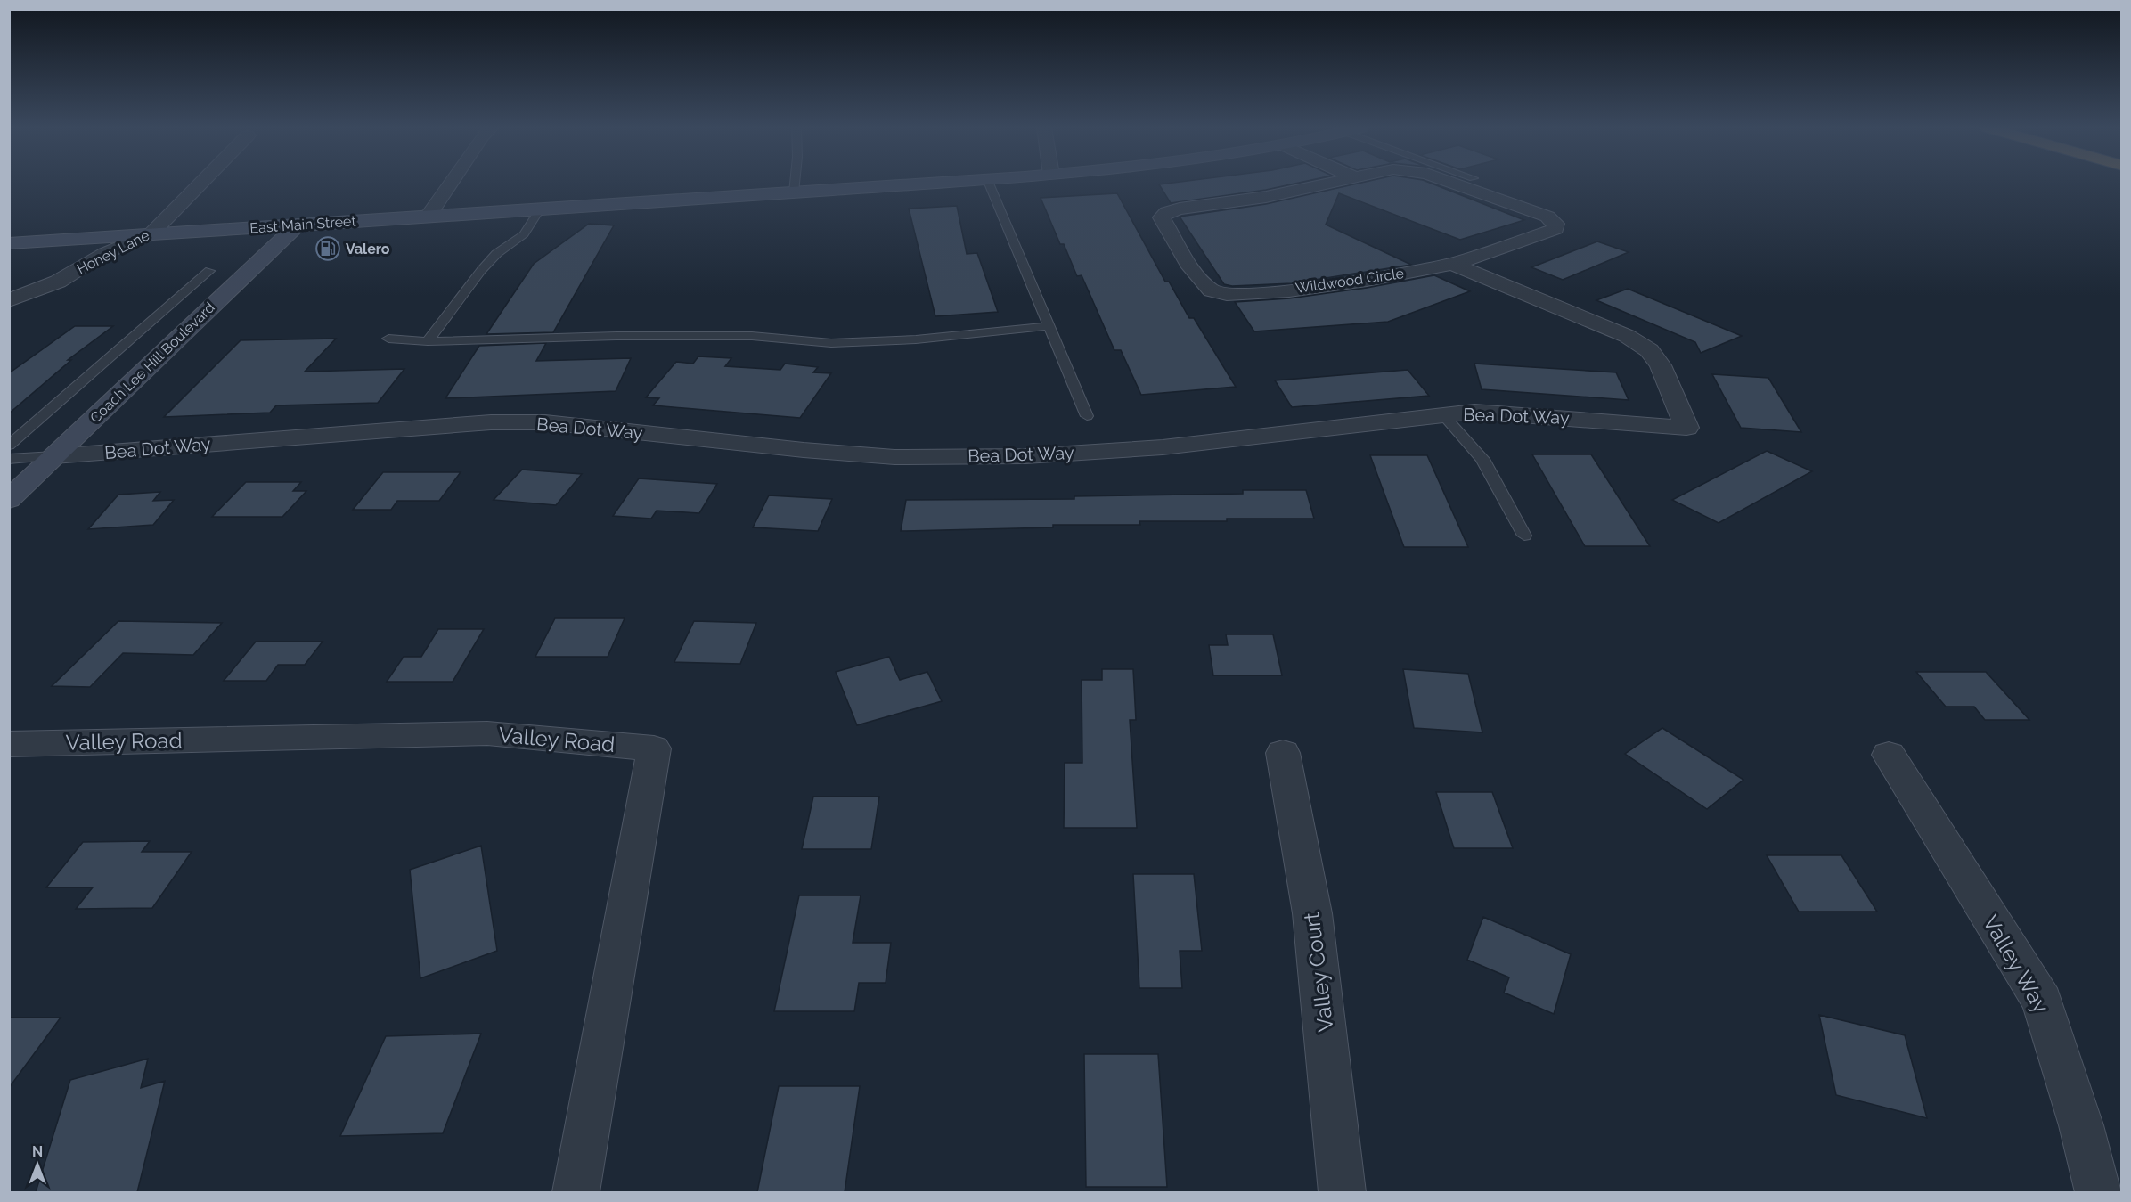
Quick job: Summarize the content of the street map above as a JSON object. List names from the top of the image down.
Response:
{
  "streets": {
    "main road": ["East Main Street", "Coach Lee Hill Boulevard"],
    "street": [
      "Honey Lane",
      "Wildwood Circle",
      "Bea Dot Way",
      "Valley Road",
      "Valley Way",
      "Valley Court"
    ]
  },
  "crossings": [
    ["East Main Street", "Honey Lane"],
    ["East Main Street", "Coach Lee Hill Boulevard"],
    ["Wildwood Circle", "Bea Dot Way"],
    ["Coach Lee Hill Boulevard", "Bea Dot Way"]
  ],
  "places": {
    "fuel station": ["Valero"]
  },
  "north": "top"
}
